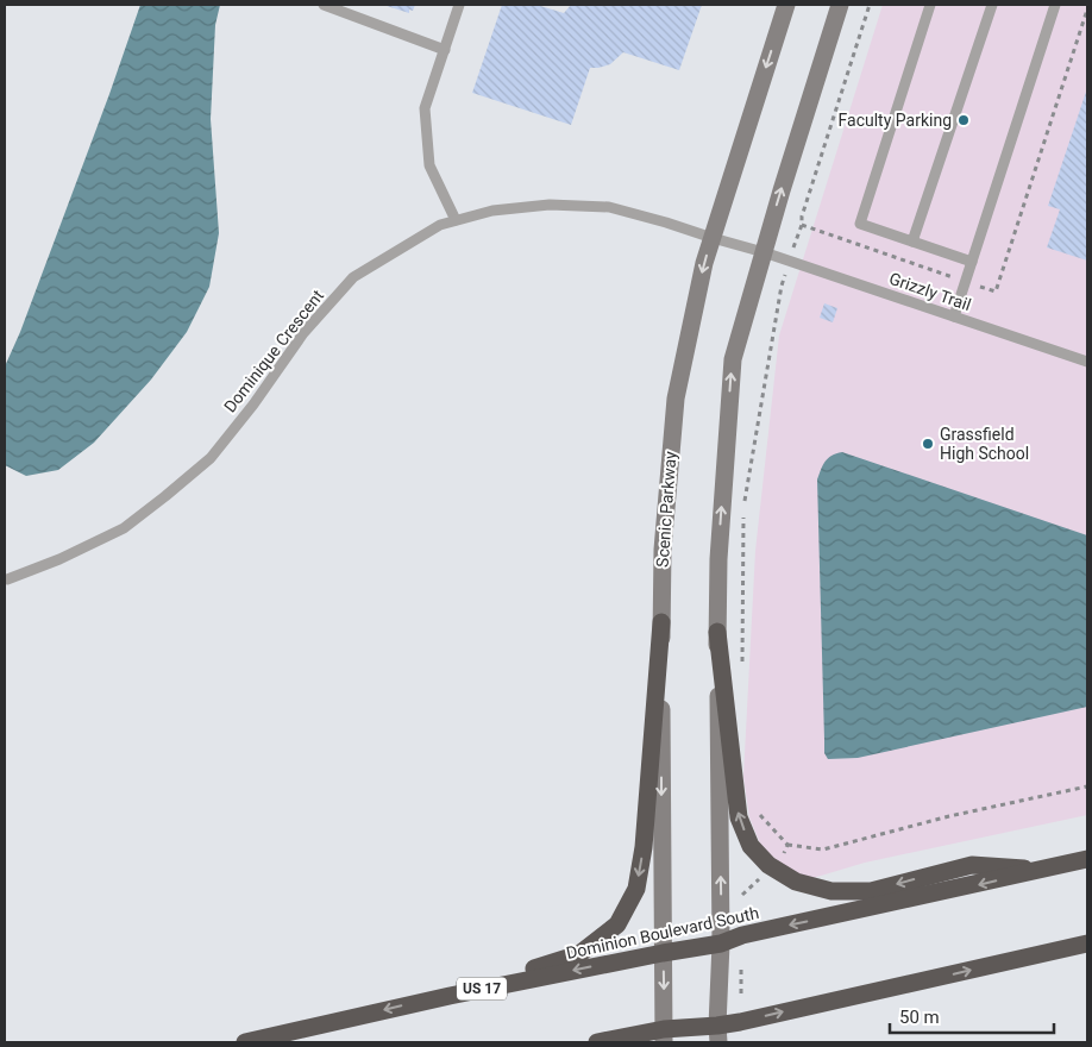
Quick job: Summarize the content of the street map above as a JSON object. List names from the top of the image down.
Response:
{
  "streets": {
    "highway": ["Dominion Boulevard South", "US 17"],
    "street": ["Scenic Parkway"],
    "lane": ["Grizzly Trail", "Dominique Crescent"]
  },
  "crossings": [
    ["Grizzly Trail", "Dominique Crescent"],
    ["Dominique Crescent", "Scenic Parkway"],
    ["Scenic Parkway", "Dominion Boulevard South"]
  ],
  "places": ["Faculty Parking", "Grassfield High School"],
  "scale_bar": "50 m"
}
